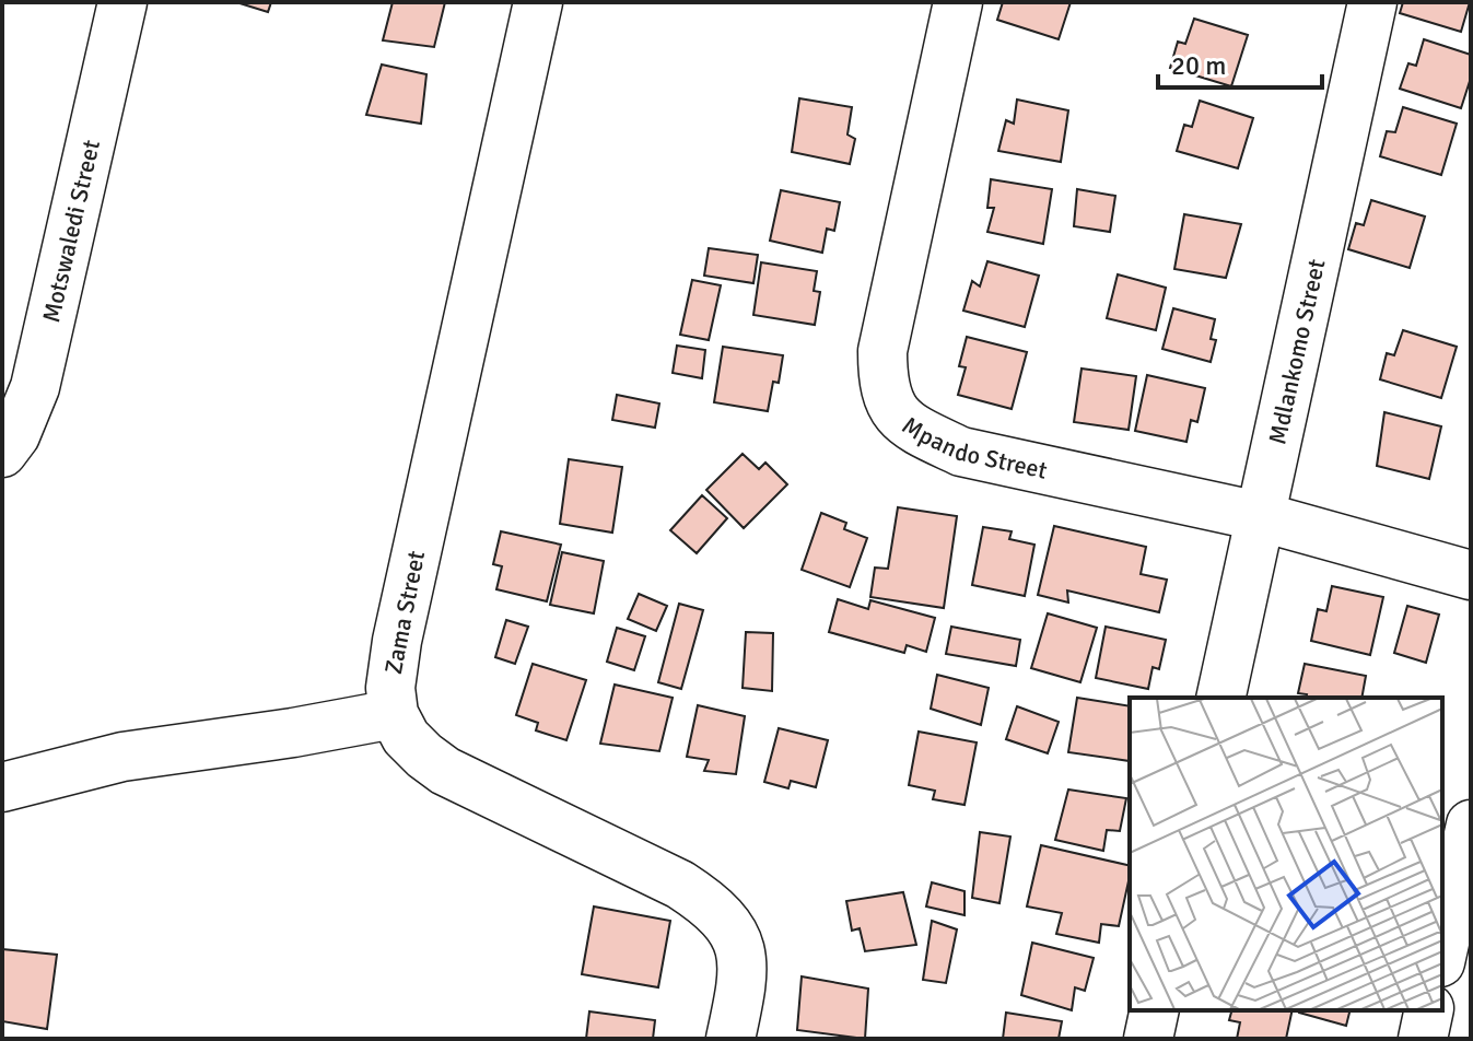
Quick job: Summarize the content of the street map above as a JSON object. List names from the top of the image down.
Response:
{
  "streets": {
    "street": [
      "Motswaledi Street",
      "Mdlankomo Street",
      "Mpando Street",
      "Zama Street"
    ]
  },
  "crossings": [
    ["Mdlankomo Street", "Mpando Street"]
  ],
  "scale_bar": "20 m"
}
